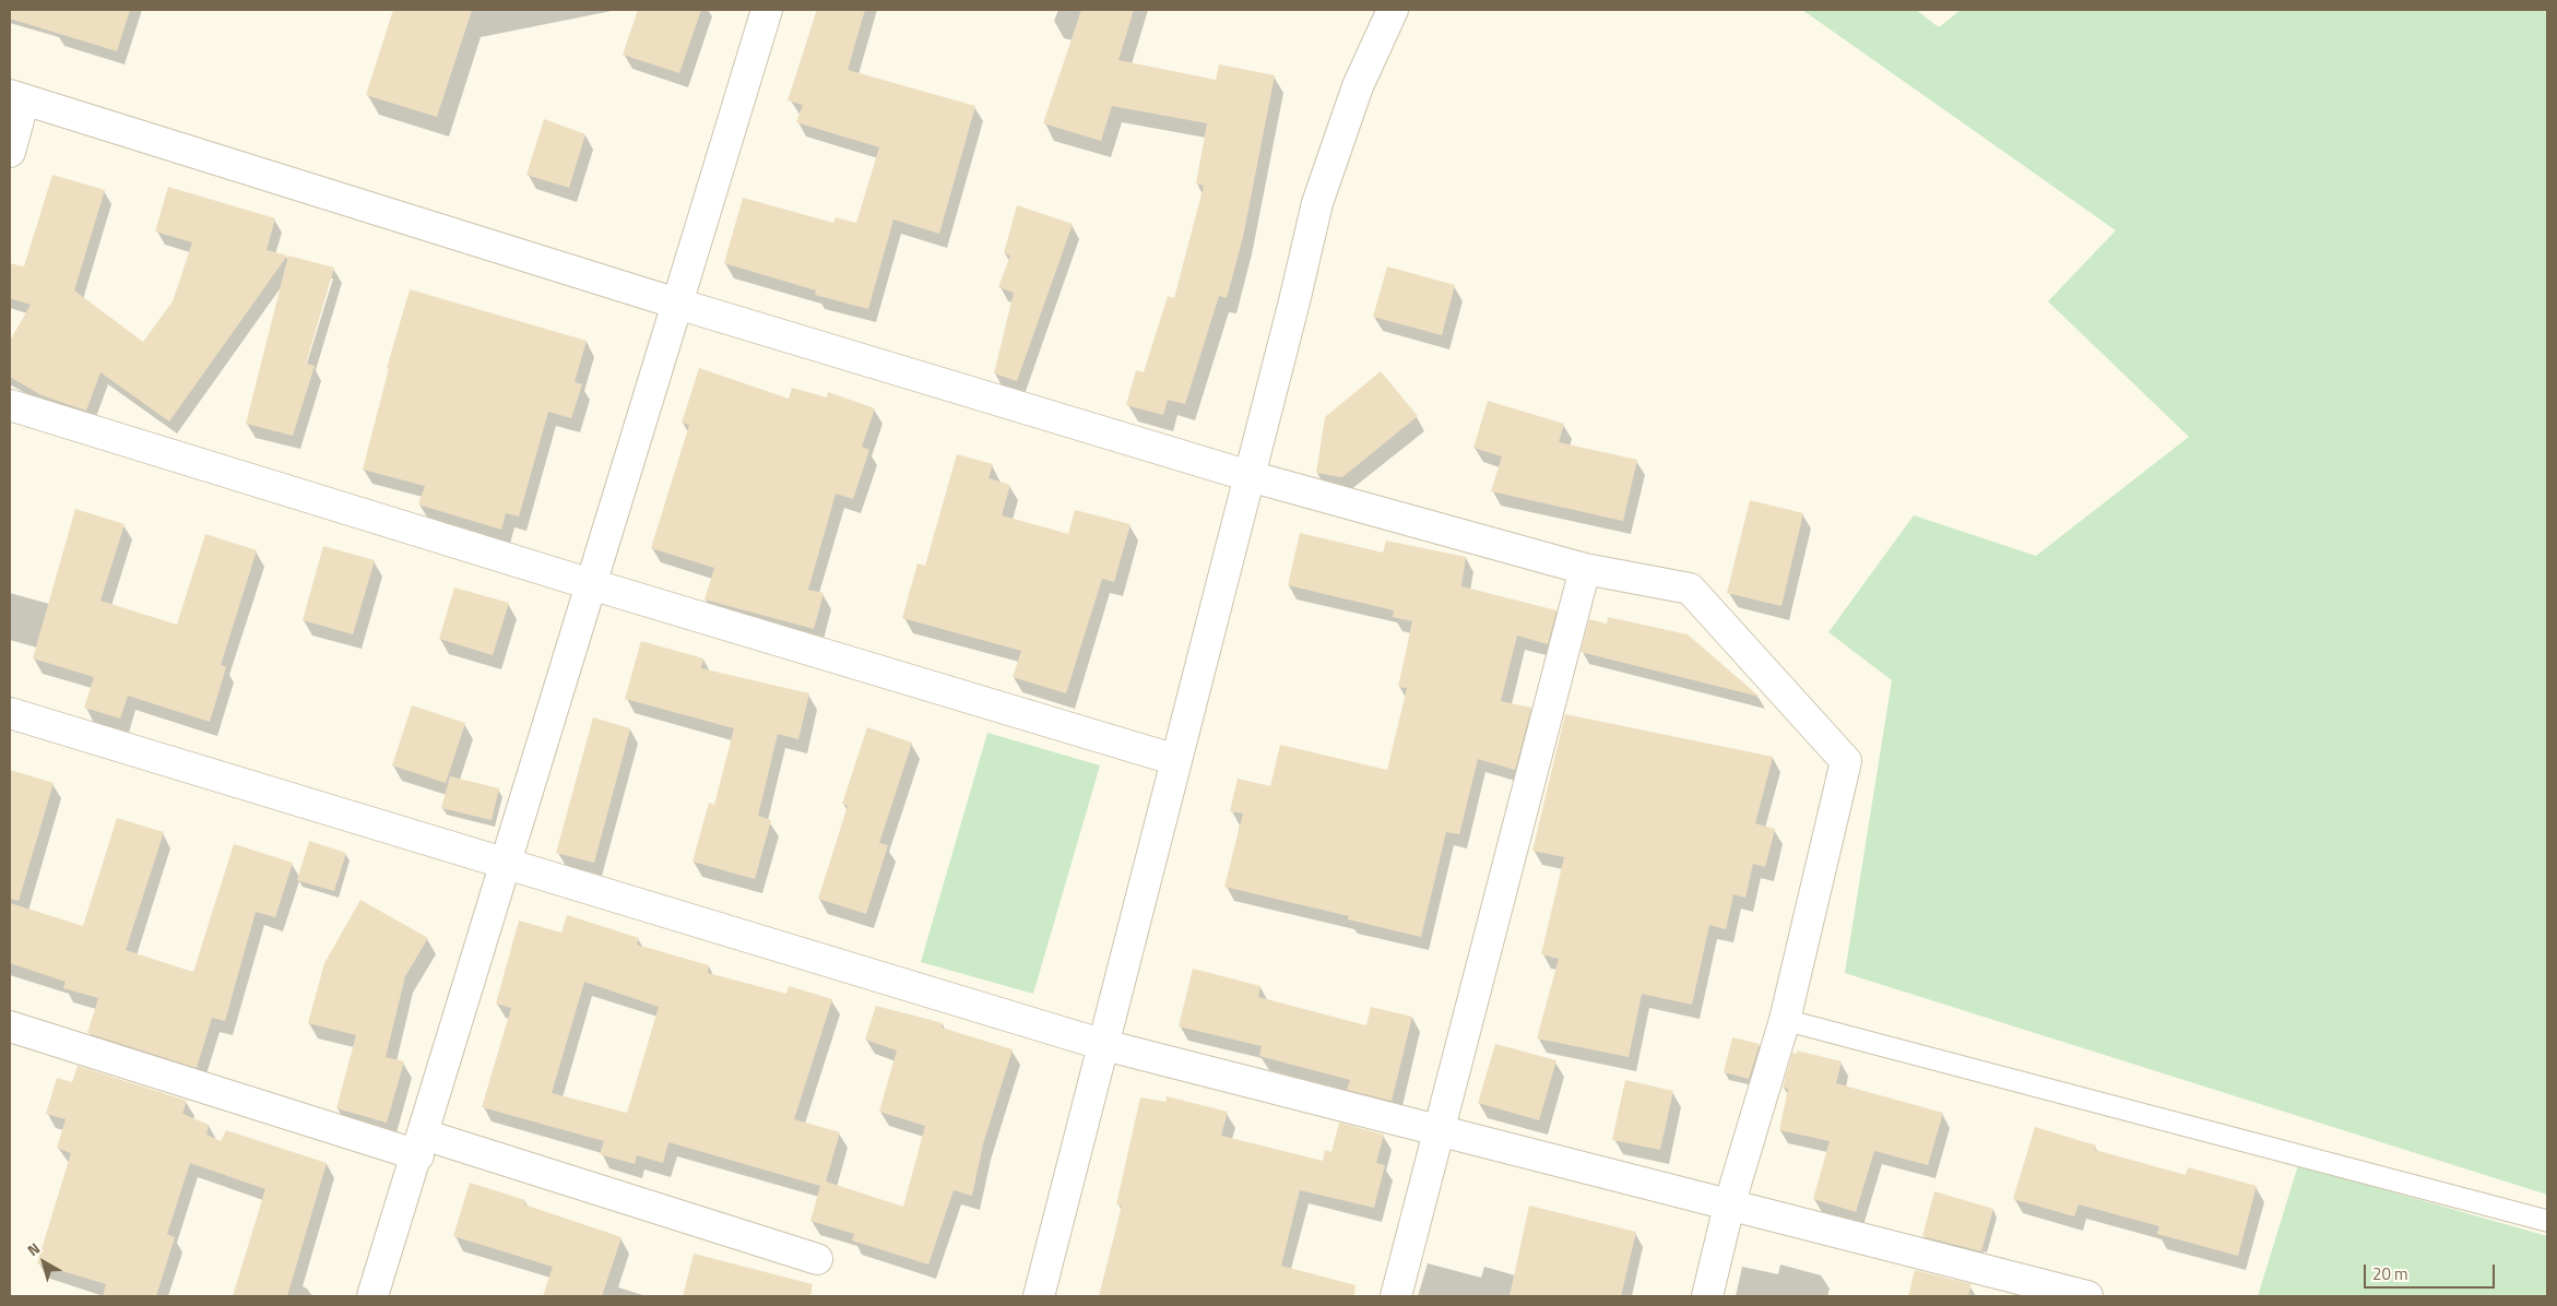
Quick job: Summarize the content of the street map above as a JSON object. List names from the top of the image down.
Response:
{
  "scale_bar": "20 m",
  "north": "top left"
}
